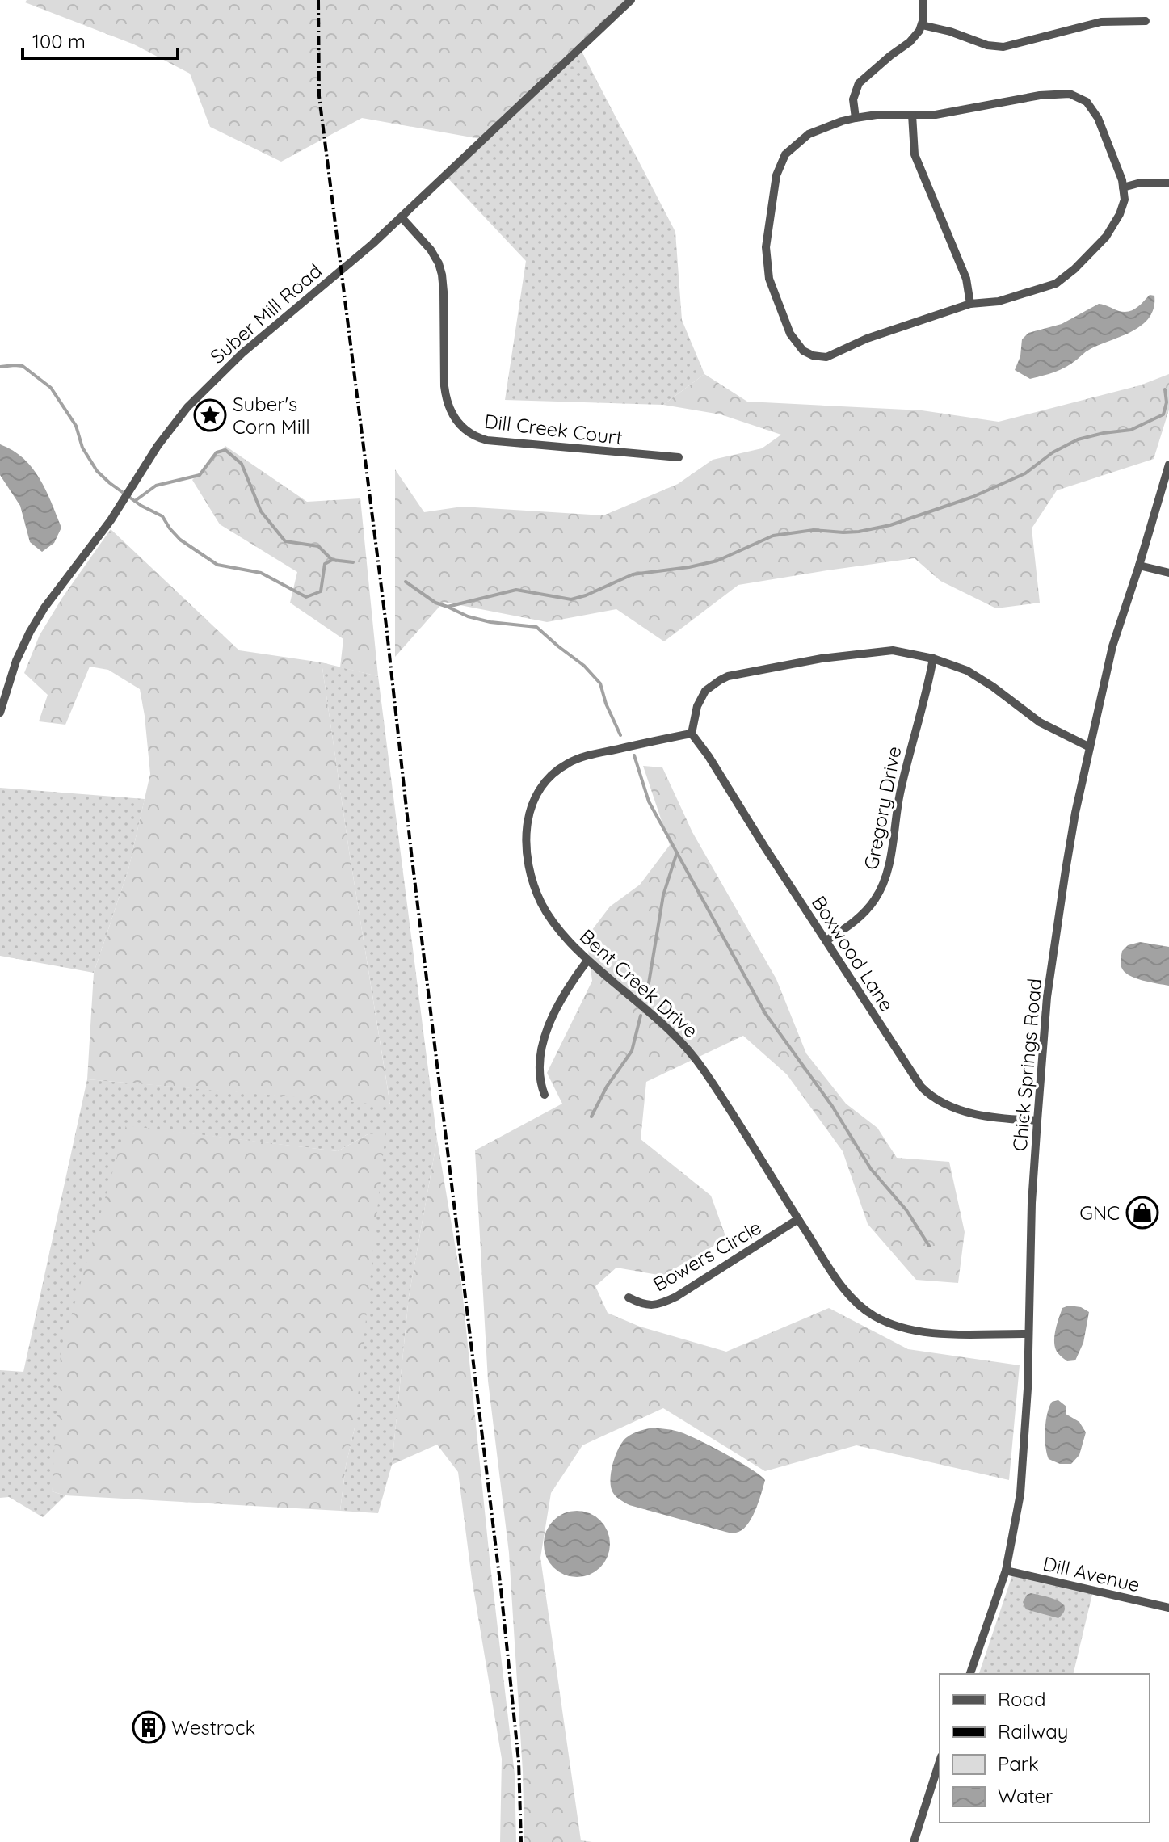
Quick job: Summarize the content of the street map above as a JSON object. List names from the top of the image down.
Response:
{
  "streets": {
    "street": [
      "Suber Mill Road",
      "Dill Creek Court",
      "Gregory Drive",
      "Boxwood Lane",
      "Bent Creek Drive",
      "Chick Springs Road",
      "Bowers Circle",
      "Dill Avenue"
    ]
  },
  "crossings": [
    ["Suber Mill Road", "Dill Creek Court"],
    ["Gregory Drive", "Boxwood Lane"],
    ["Boxwood Lane", "Bent Creek Drive"],
    ["Boxwood Lane", "Chick Springs Road"],
    ["Bent Creek Drive", "Chick Springs Road"],
    ["Bent Creek Drive", "Bowers Circle"],
    ["Chick Springs Road", "Dill Avenue"]
  ],
  "places": {
    "place": ["Suber's Corn Mill"],
    "shop": ["GNC"],
    "building": ["Westrock"]
  },
  "legend": [
    "Road",
    "Railway",
    "Park",
    "Water"
  ],
  "scale_bar": "100 m"
}
